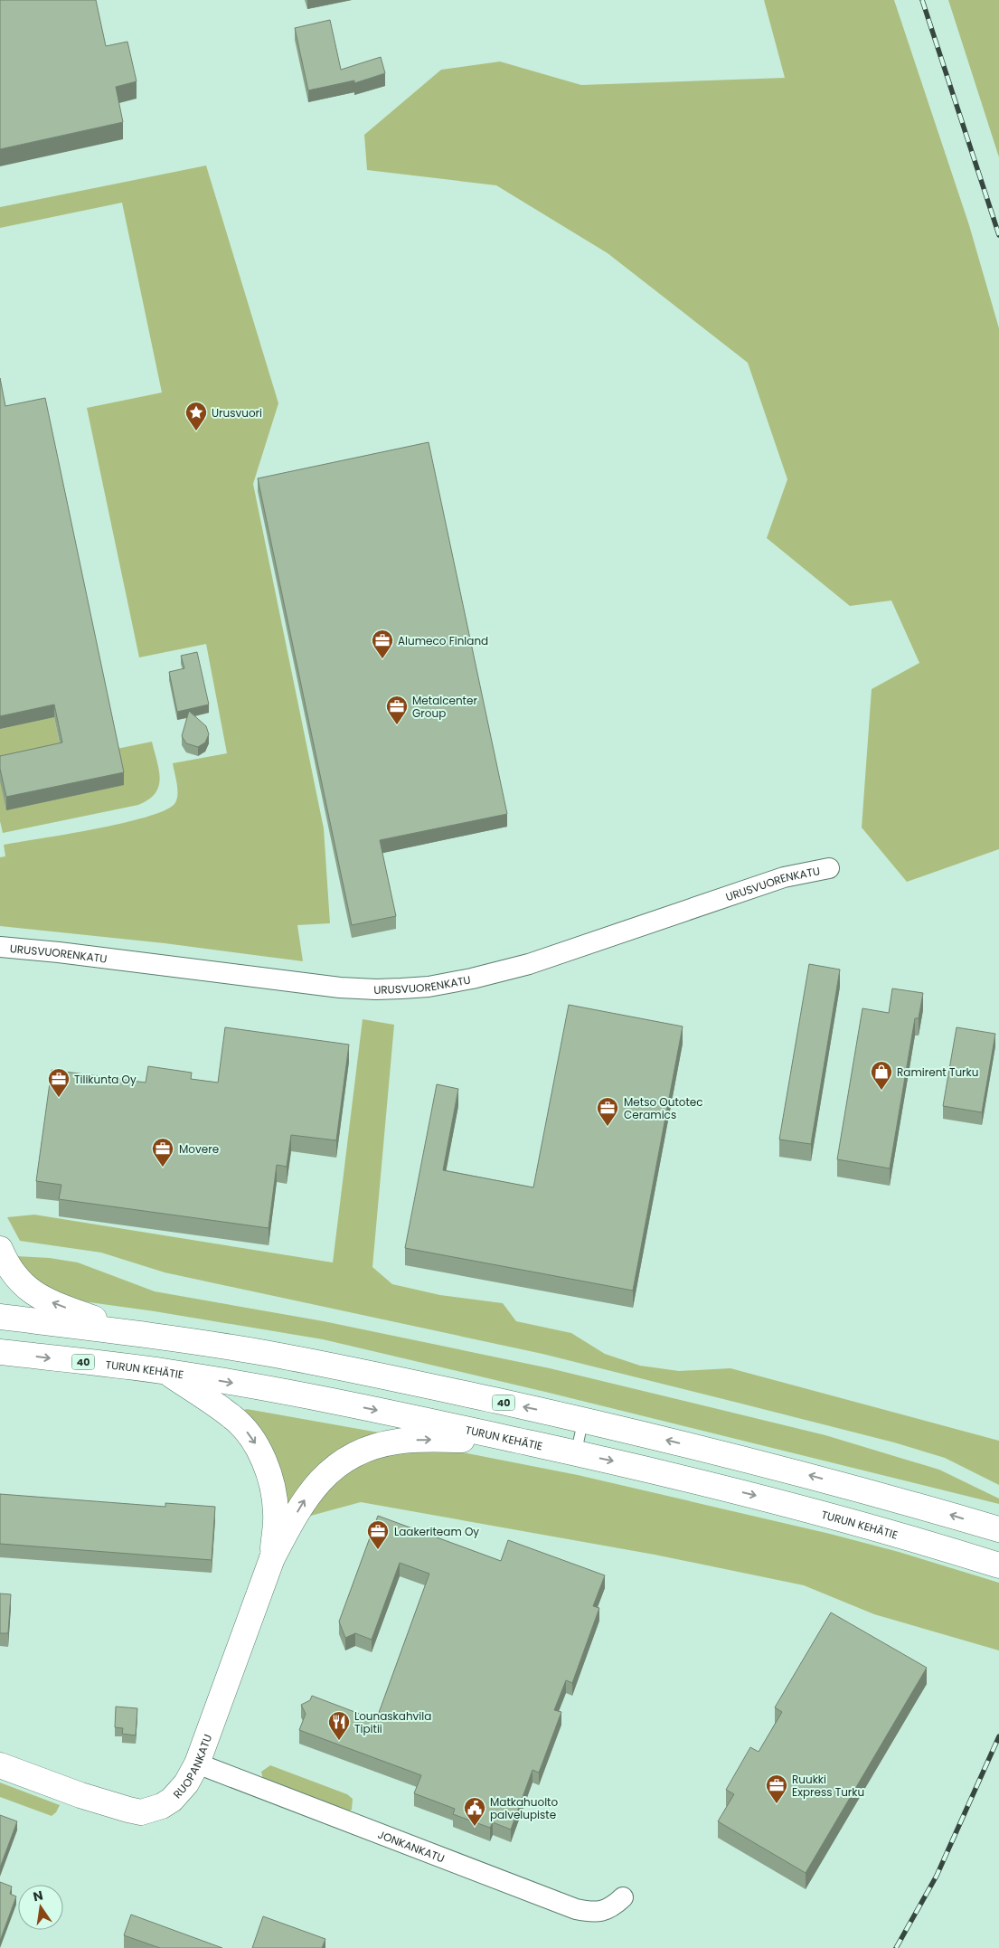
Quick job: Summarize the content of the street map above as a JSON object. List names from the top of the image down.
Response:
{
  "streets": {
    "main road": ["40", "TURUN KEHÄTIE", "RUOPANKATU"],
    "street": ["URUSVUORENKATU", "JONKANKATU"]
  },
  "crossings": [
    ["RUOPANKATU", "JONKANKATU"]
  ],
  "places": {
    "place": ["Urusvuori"],
    "office": [
      "Alumeco Finland",
      "Metalcenter Group",
      "Tilikunta Oy",
      "Metso Outotec Ceramics",
      "Movere",
      "Laakeriteam Oy",
      "Ruukki Express Turku"
    ],
    "shop": ["Ramirent Turku"],
    "restaurant": ["Lounaskahvila Tipitii"],
    "public building": ["Matkahuolto palvelupiste"]
  },
  "north": "top"
}
